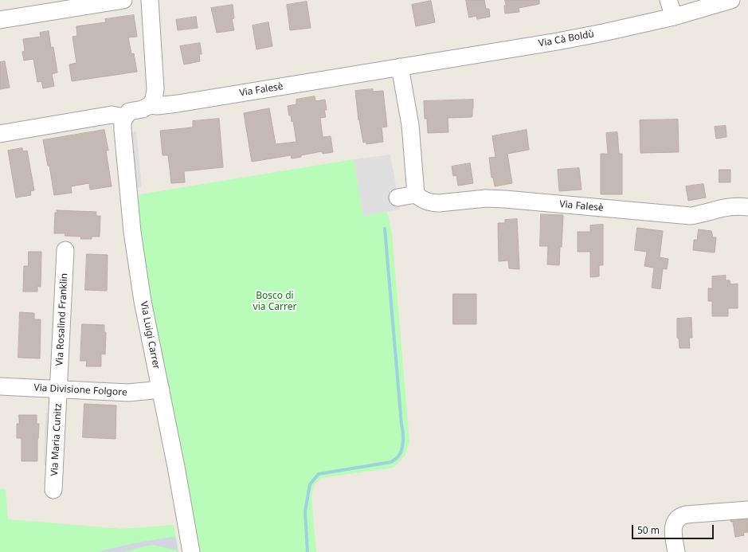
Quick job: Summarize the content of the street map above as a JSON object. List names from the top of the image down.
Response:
{
  "streets": {
    "street": [
      "Via Cà Boldù",
      "Via Falesè",
      "Via Rosalind Franklin",
      "Via Luigi Carrer",
      "Via Divisione Folgore",
      "Via Maria Cunitz"
    ]
  },
  "crossings": [
    ["Via Cà Boldù", "Via Falesè"],
    ["Via Falesè", "Via Luigi Carrer"],
    ["Via Rosalind Franklin", "Via Divisione Folgore"],
    ["Via Rosalind Franklin", "Via Maria Cunitz"],
    ["Via Luigi Carrer", "Via Divisione Folgore"],
    ["Via Divisione Folgore", "Via Maria Cunitz"]
  ],
  "parks": ["Bosco di via Carrer"],
  "scale_bar": "50 m"
}
